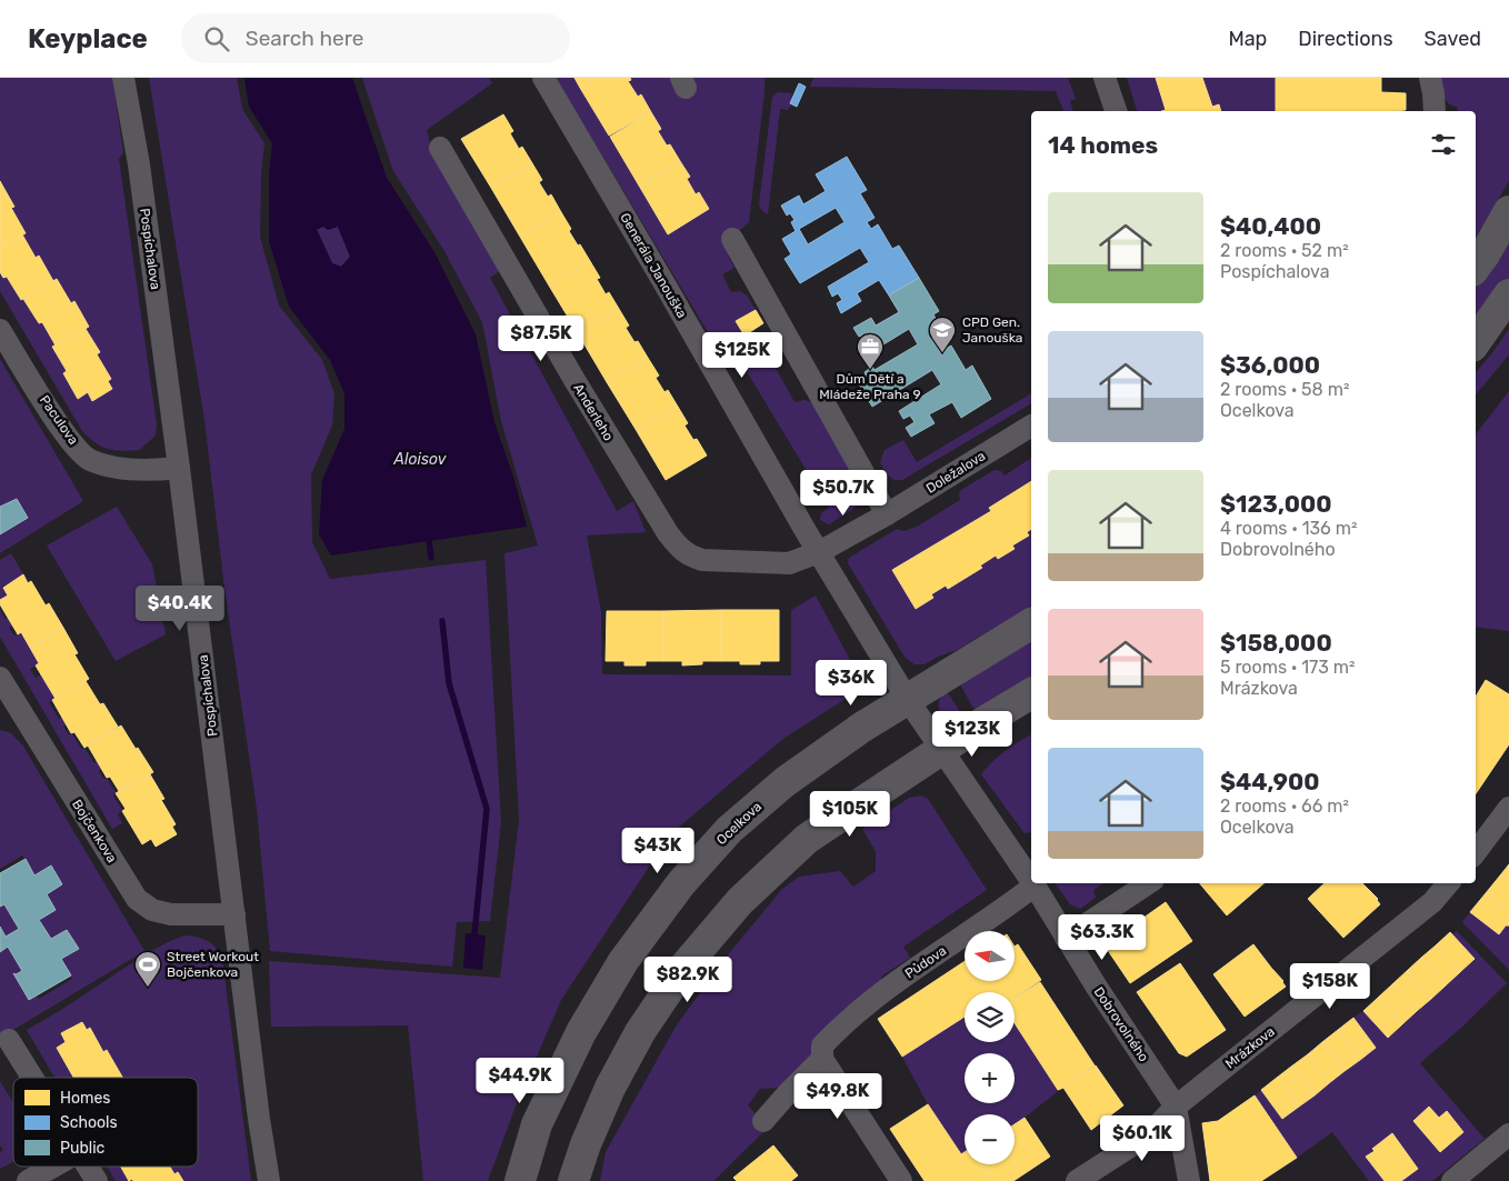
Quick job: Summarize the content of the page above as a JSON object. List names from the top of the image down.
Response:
{
  "streets": {
    "street": [
      "Pospíchalova",
      "Generála Janouška",
      "Anderleho",
      "Paculova",
      "Doležalova",
      "Ocelkova",
      "Bojčenkova",
      "Půdova",
      "Dobrovolného",
      "Mrázkova"
    ]
  },
  "crossings": [
    ["Pospíchalova", "Paculova"],
    ["Pospíchalova", "Bojčenkova"],
    ["Generála Janouška", "Anderleho"],
    ["Generála Janouška", "Doležalova"],
    ["Generála Janouška", "Ocelkova"],
    ["Generála Janouška", "Dobrovolného"],
    ["Anderleho", "Doležalova"],
    ["Půdova", "Dobrovolného"],
    ["Dobrovolného", "Mrázkova"]
  ],
  "water": ["Aloisov"],
  "places": {
    "school or university": ["CPD Gen. Janouška"],
    "office": ["Dům Dětí a Mládeže Praha 9"],
    "sports": ["Street Workout Bojčenkova"]
  },
  "legend": ["Homes", "Schools", "Public"],
  "north": "left",
  "page": {
    "header": "Keyplace",
    "search": "Search here",
    "nav": ["Map", "Directions", "Saved"],
    "heading": "14 homes",
    "list": [
      {
        "name": "$40,400",
        "note": "2 rooms · 52 m² · Pospíchalova"
      },
      {
        "name": "$36,000",
        "note": "2 rooms · 58 m² · Ocelkova"
      },
      {
        "name": "$123,000",
        "note": "4 rooms · 136 m² · Dobrovolného"
      },
      {
        "name": "$158,000",
        "note": "5 rooms · 173 m² · Mrázkova"
      },
      {
        "name": "$44,900",
        "note": "2 rooms · 66 m² · Ocelkova"
      }
    ],
    "price": [
      "$87.5K",
      "$125K",
      "$50.7K",
      "$40.4K",
      "$36K",
      "$123K",
      "$105K",
      "$43K",
      "$63.3K",
      "$82.9K",
      "$158K",
      "$44.9K",
      "$49.8K",
      "$60.1K"
    ],
    "map_buttons": ["+", "−"]
  }
}
